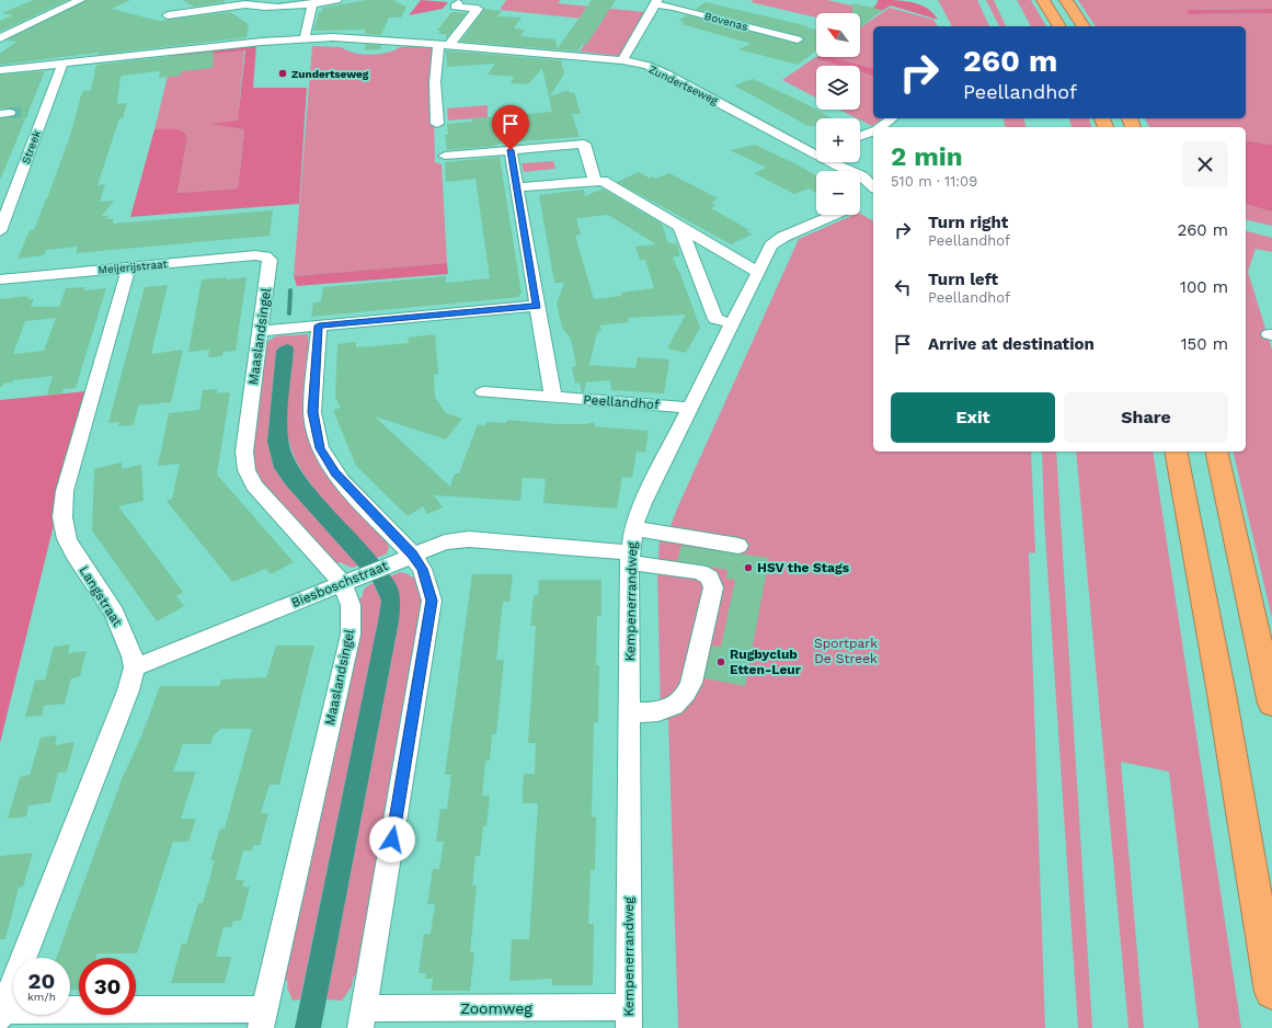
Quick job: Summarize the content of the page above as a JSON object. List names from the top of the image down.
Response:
{
  "streets": {
    "street": [
      "Bovenas",
      "Zundertseweg",
      "Streek",
      "Meijerijstraat",
      "Maaslandsingel",
      "Peellandhof",
      "Biesboschstraat",
      "Langstraat",
      "Kempenerrandweg",
      "Zoomweg"
    ]
  },
  "crossings": [
    ["Zundertseweg", "Streek"],
    ["Zundertseweg", "Kempenerrandweg"],
    ["Meijerijstraat", "Maaslandsingel"],
    ["Meijerijstraat", "Langstraat"],
    ["Maaslandsingel", "Biesboschstraat"],
    ["Peellandhof", "Kempenerrandweg"],
    ["Biesboschstraat", "Langstraat"],
    ["Biesboschstraat", "Kempenerrandweg"],
    ["Kempenerrandweg", "Zoomweg"]
  ],
  "parks": ["Sportpark De Streek"],
  "places": ["Zundertseweg", "HSV the Stags", "Rugbyclub Etten-Leur"],
  "north": "top left",
  "page": {
    "map_buttons": ["+", "−"],
    "turn": ["260 m", "Peellandhof"],
    "heading": ["2 min", "510 m · 11:09"],
    "list": [
      {
        "name": "Turn right",
        "note": "Peellandhof",
        "value": "260 m"
      },
      {
        "name": "Turn left",
        "note": "Peellandhof",
        "value": "100 m"
      },
      {
        "name": "Arrive at destination",
        "value": "150 m"
      }
    ],
    "buttons": ["Exit", "Share"],
    "speed": "20 km/h",
    "limit": "30"
  }
}
